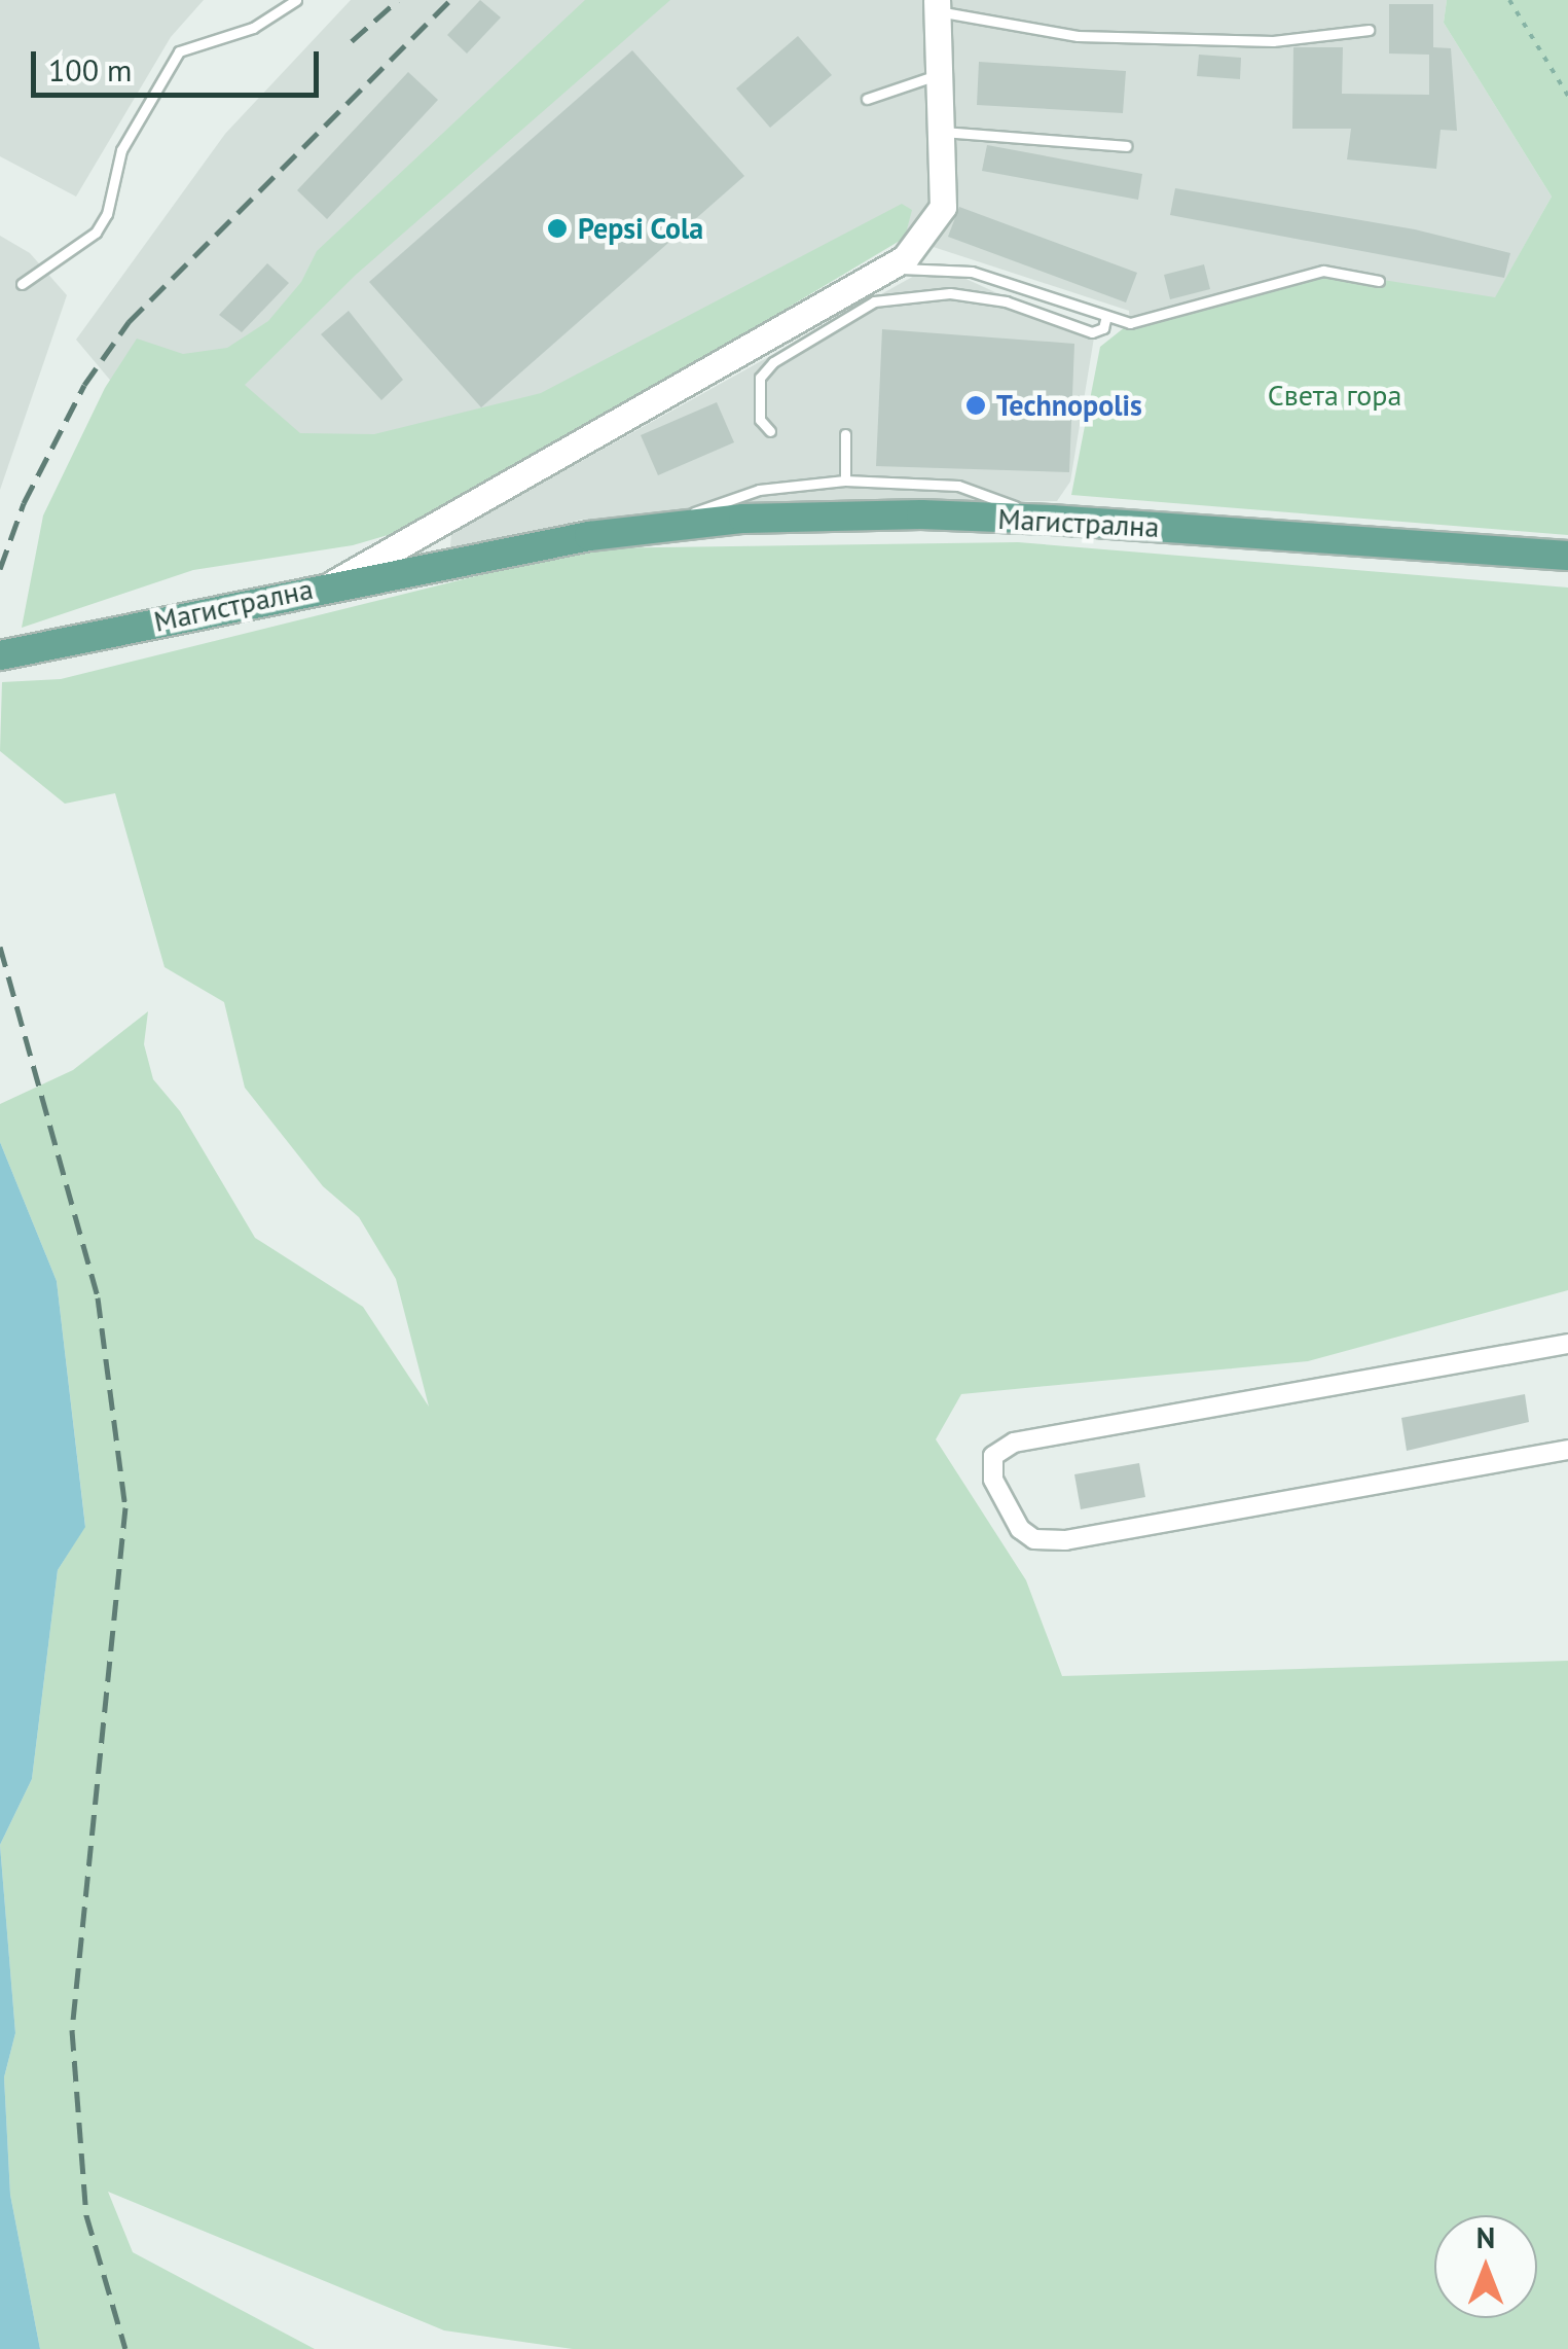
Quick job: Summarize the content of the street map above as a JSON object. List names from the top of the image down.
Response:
{
  "streets": {
    "main road": ["Магистрална"]
  },
  "parks": ["Света гора"],
  "places": ["Pepsi Cola", "Technopolis"],
  "scale_bar": "100 m",
  "north": "top"
}
